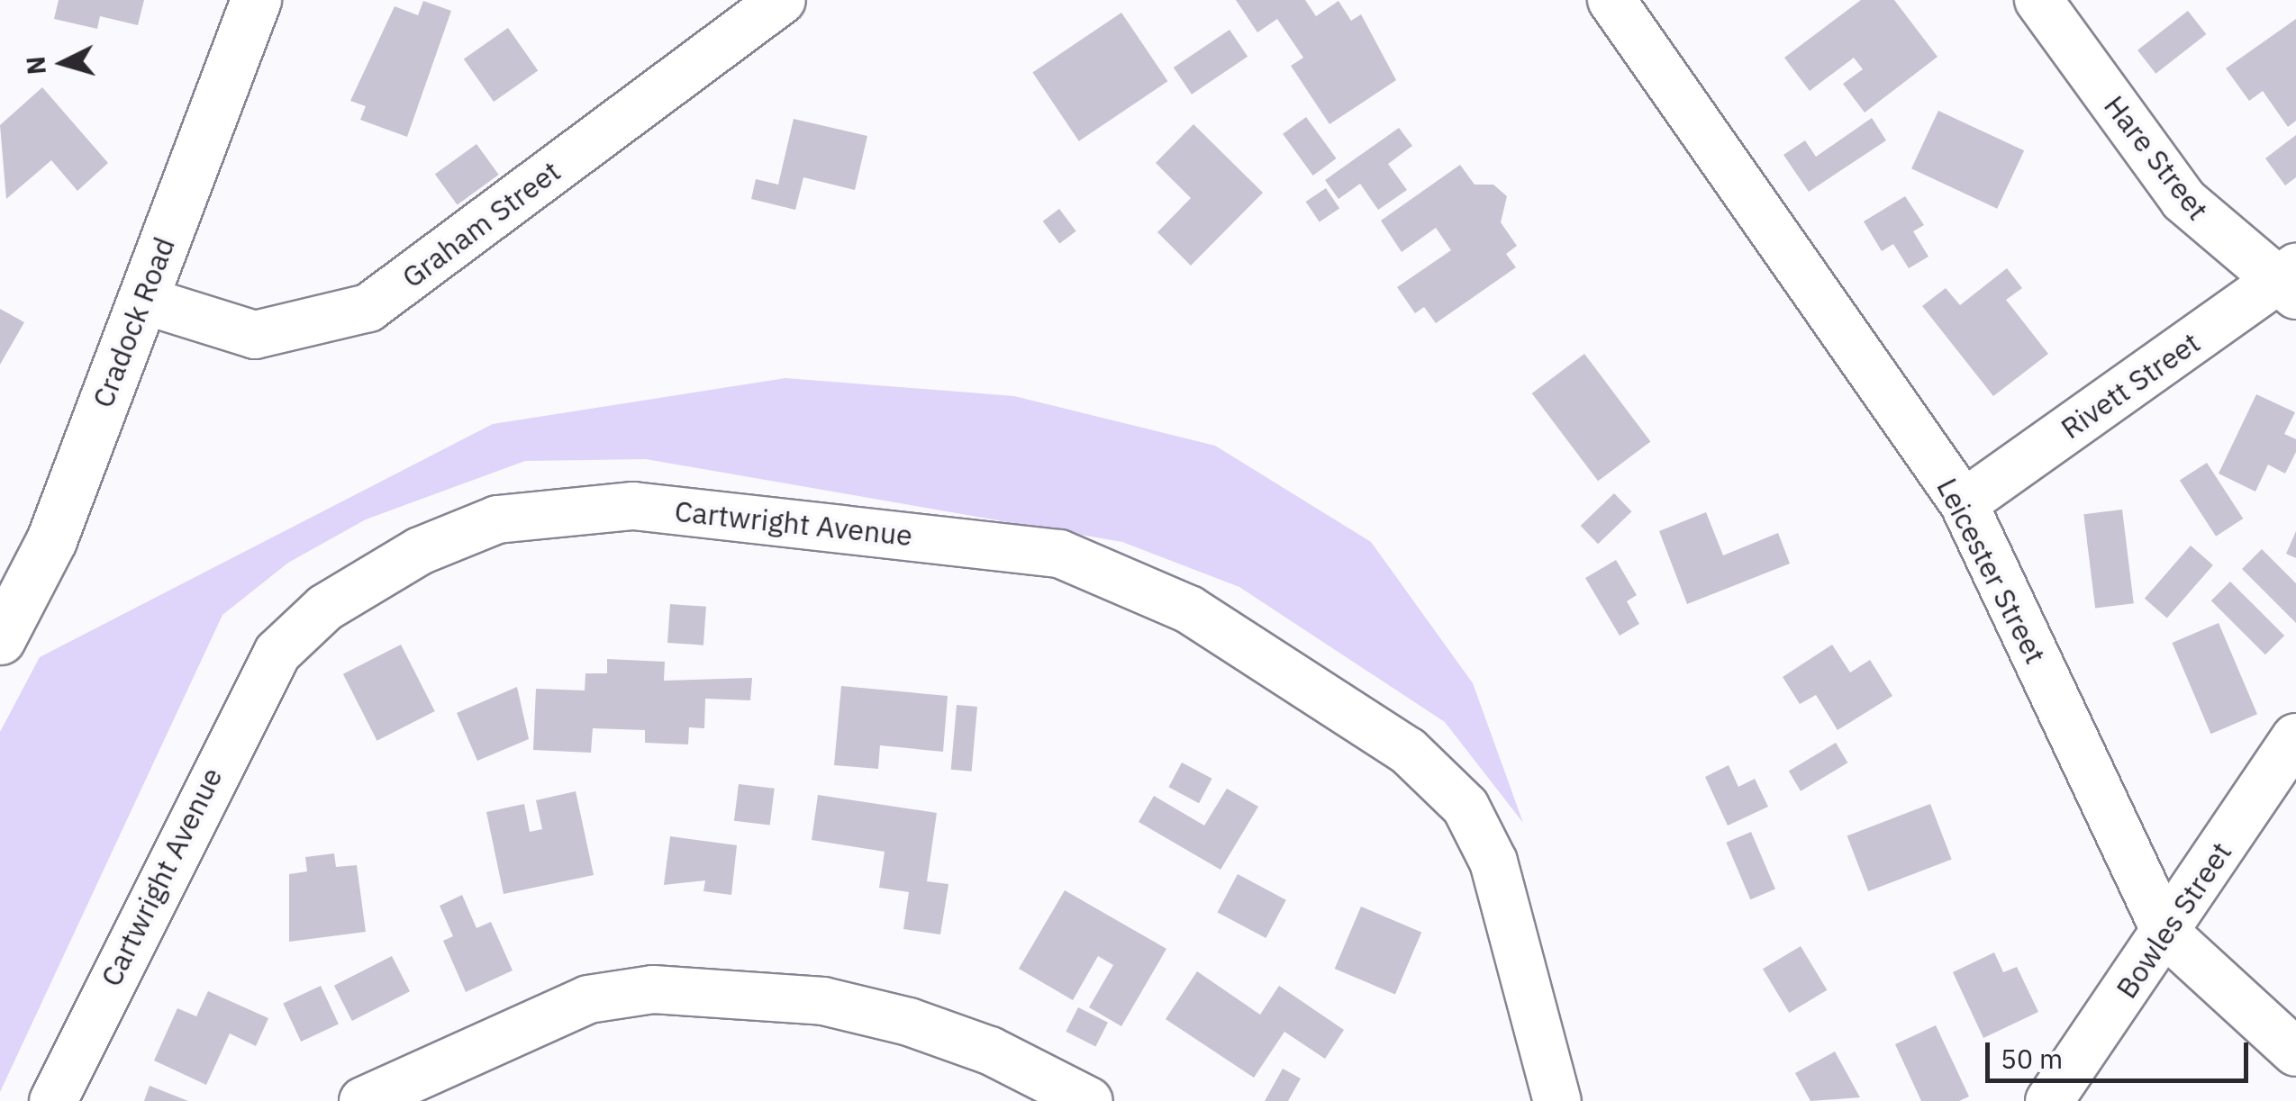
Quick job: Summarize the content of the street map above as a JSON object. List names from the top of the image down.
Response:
{
  "streets": {
    "main road": ["Cradock Road"],
    "street": [
      "Hare Street",
      "Graham Street",
      "Rivett Street",
      "Cartwright Avenue",
      "Leicester Street",
      "Bowles Street"
    ]
  },
  "crossings": [
    ["Hare Street", "Rivett Street"],
    ["Graham Street", "Cradock Road"],
    ["Rivett Street", "Leicester Street"],
    ["Leicester Street", "Bowles Street"]
  ],
  "scale_bar": "50 m",
  "north": "left"
}
